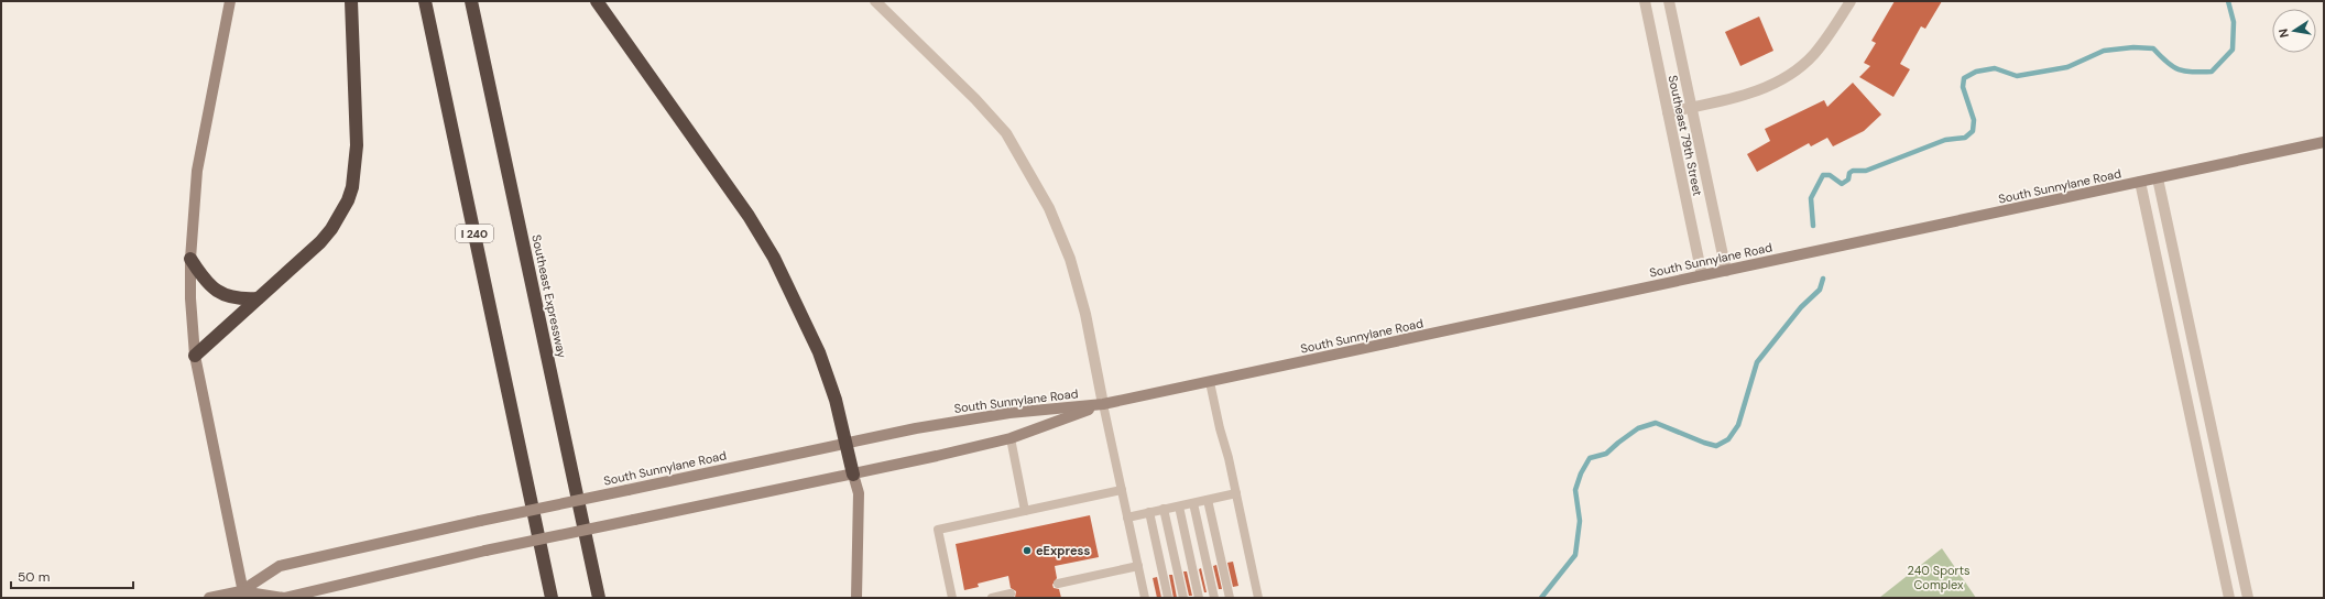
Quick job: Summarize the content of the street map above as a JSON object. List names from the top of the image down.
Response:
{
  "streets": {
    "highway": ["I 240", "Southeast Expressway"],
    "main road": ["South Sunnylane Road"],
    "street": ["Southeast 79th Street"]
  },
  "crossings": [
    ["Southeast 79th Street", "South Sunnylane Road"]
  ],
  "parks": ["240 Sports Complex"],
  "places": ["eExpress"],
  "scale_bar": "50 m",
  "north": "left"
}
